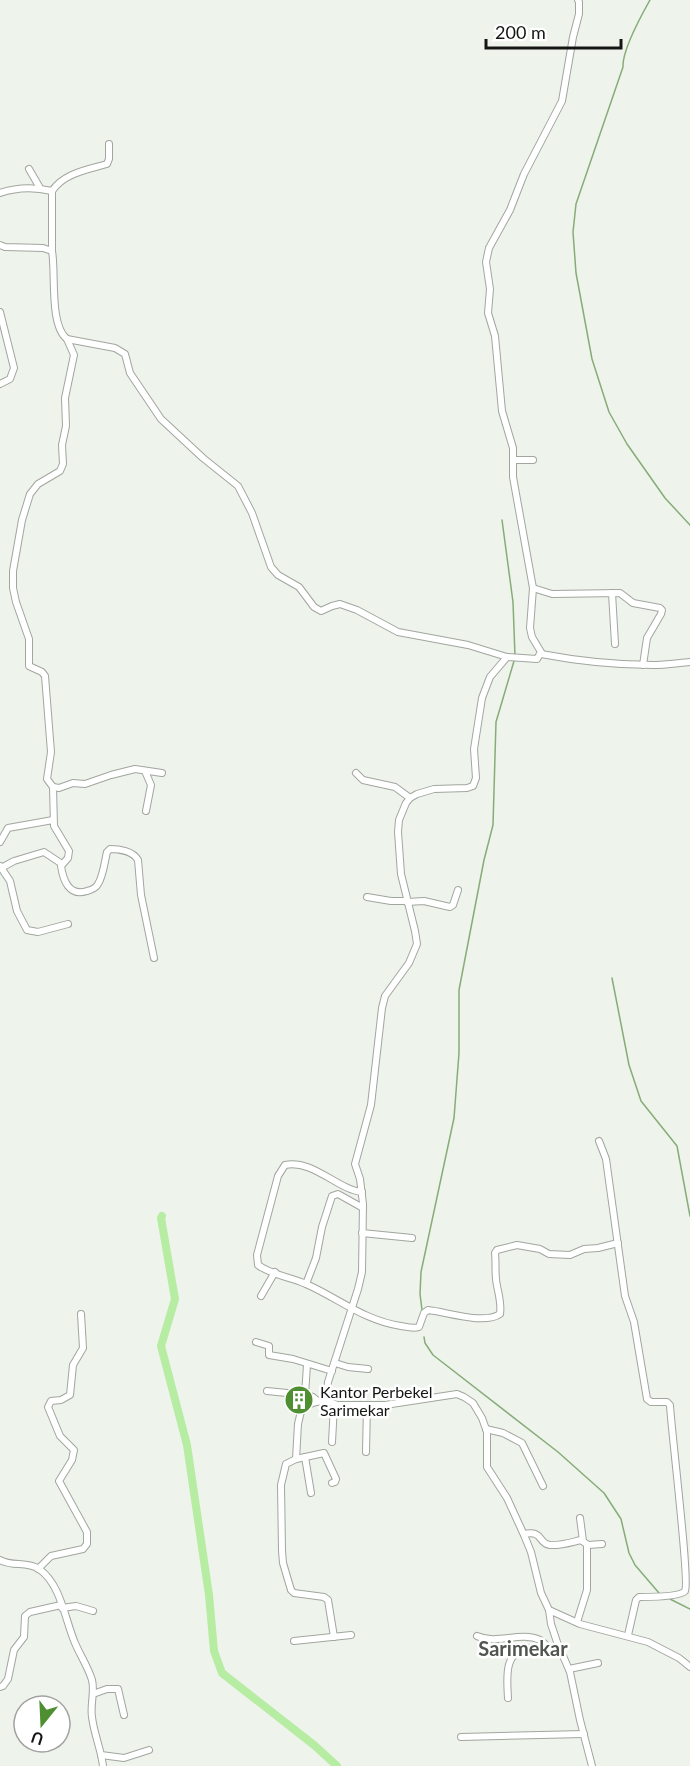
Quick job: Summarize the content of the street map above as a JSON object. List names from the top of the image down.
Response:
{
  "districts": ["Sarimekar"],
  "places": {
    "building": ["Kantor Perbekel Sarimekar"]
  },
  "scale_bar": "200 m",
  "north": "bottom"
}
